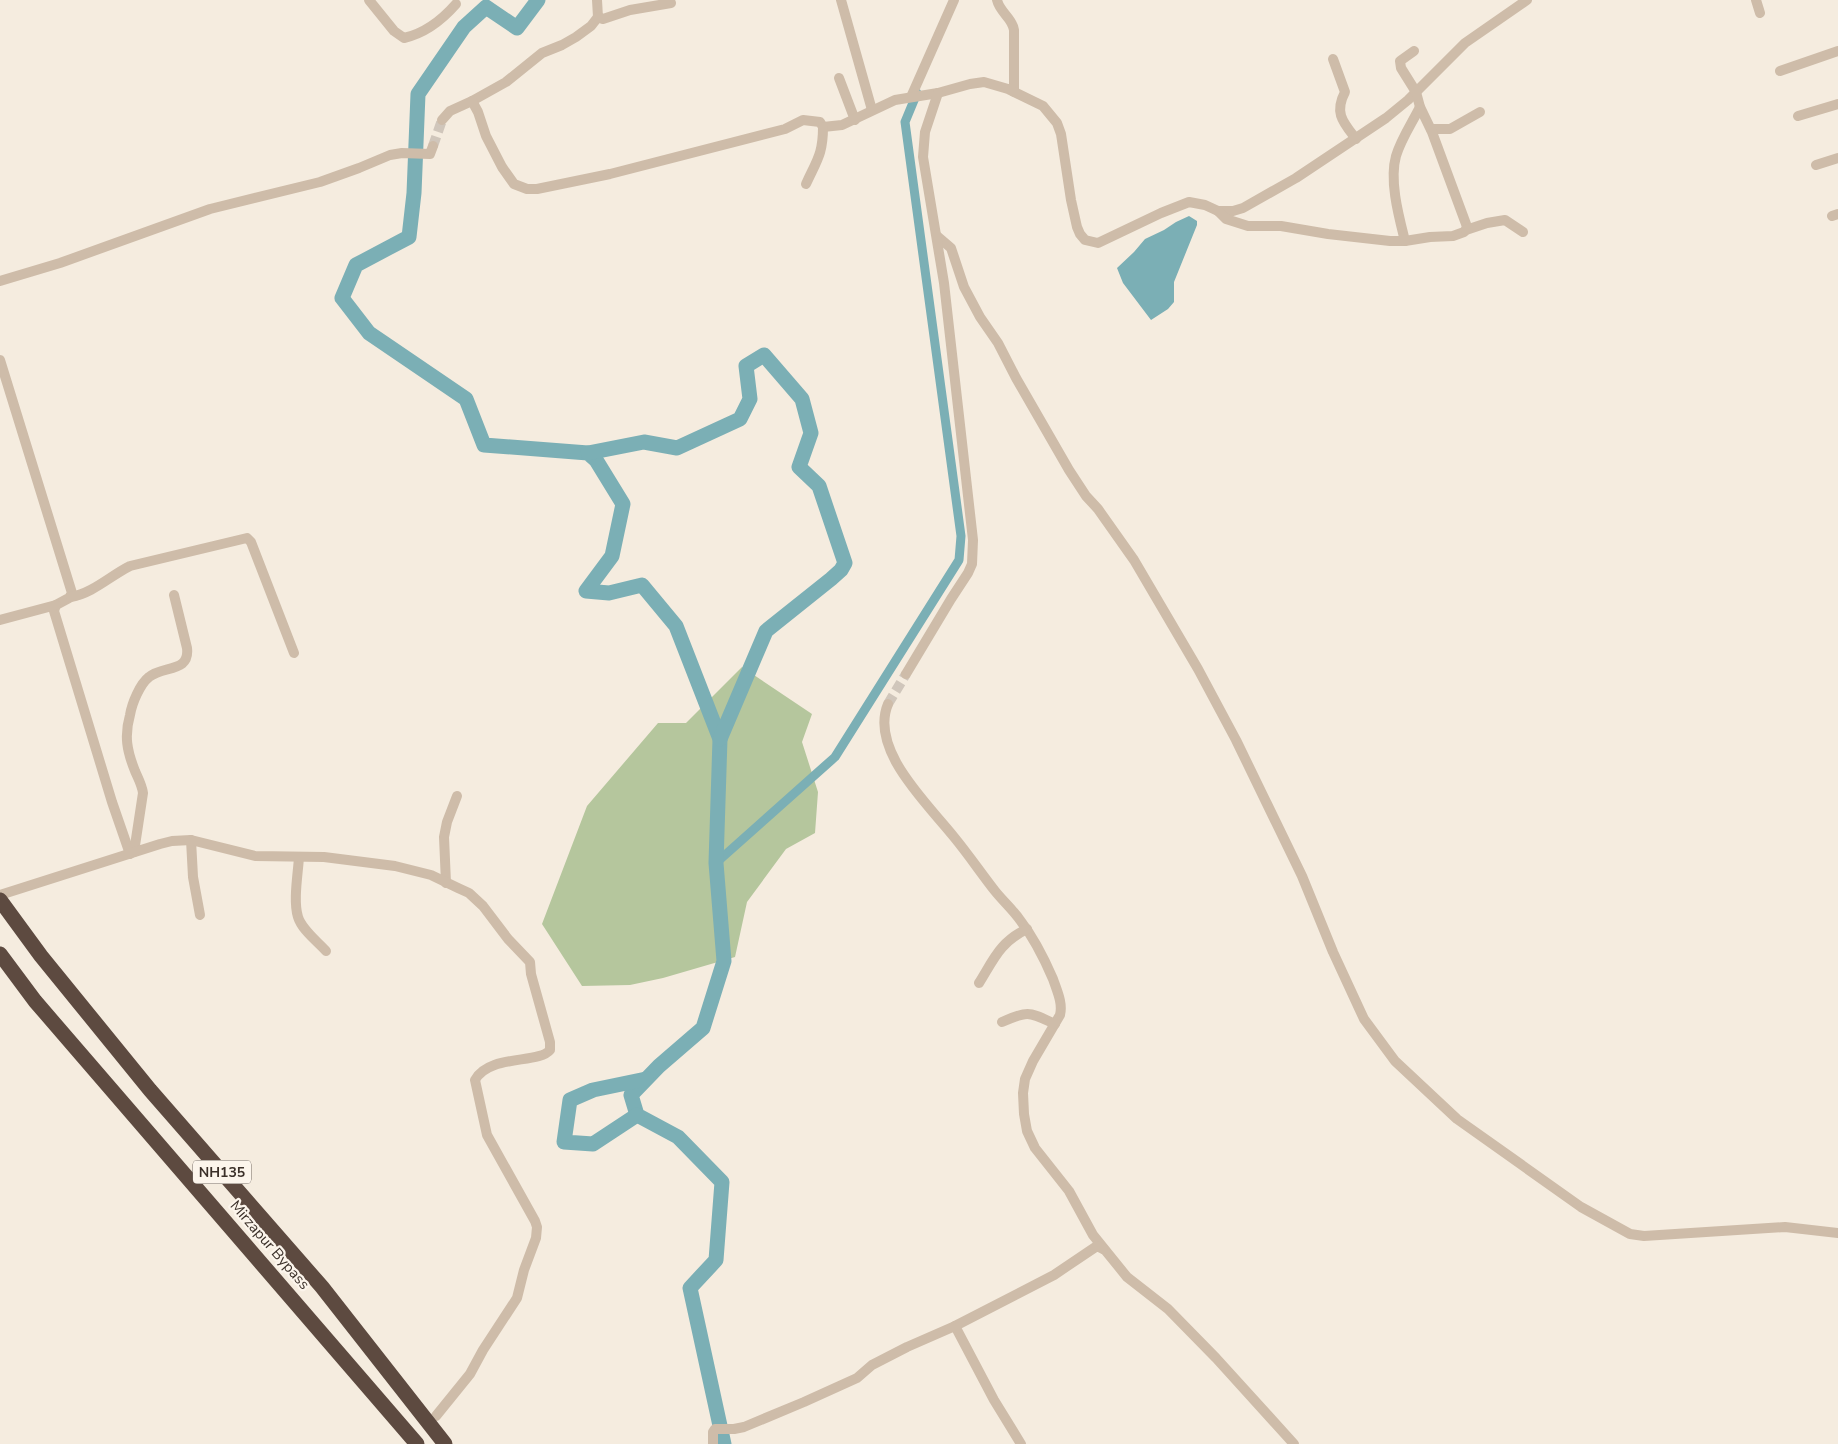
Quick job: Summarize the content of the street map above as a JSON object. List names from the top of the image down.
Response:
{
  "streets": {
    "highway": ["NH135", "Mirzapur Bypass"]
  }
}
